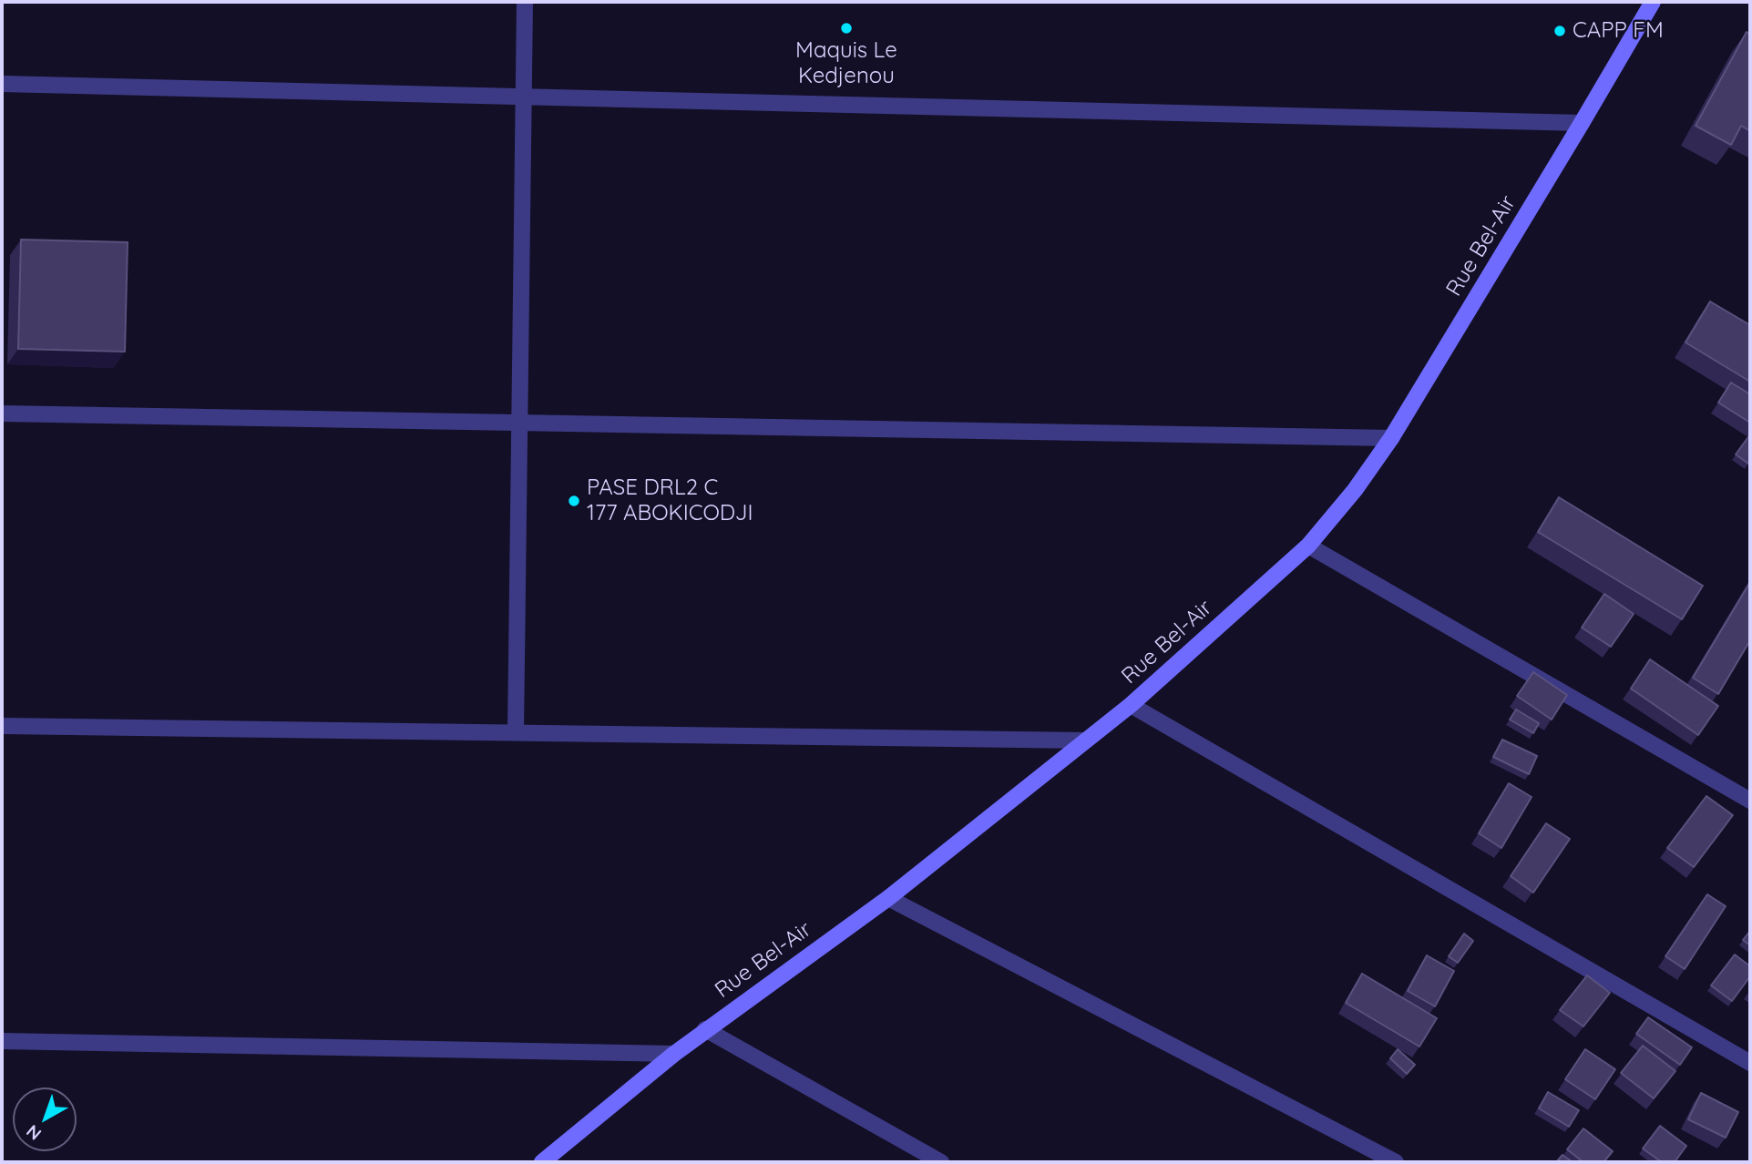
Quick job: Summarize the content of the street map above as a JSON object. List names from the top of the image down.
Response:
{
  "streets": {
    "main road": ["Rue Bel-Air"]
  },
  "places": ["Maquis Le Kedjenou", "CAPP FM", "PASE DRL2 C 177 ABOKICODJI"],
  "north": "bottom left"
}
